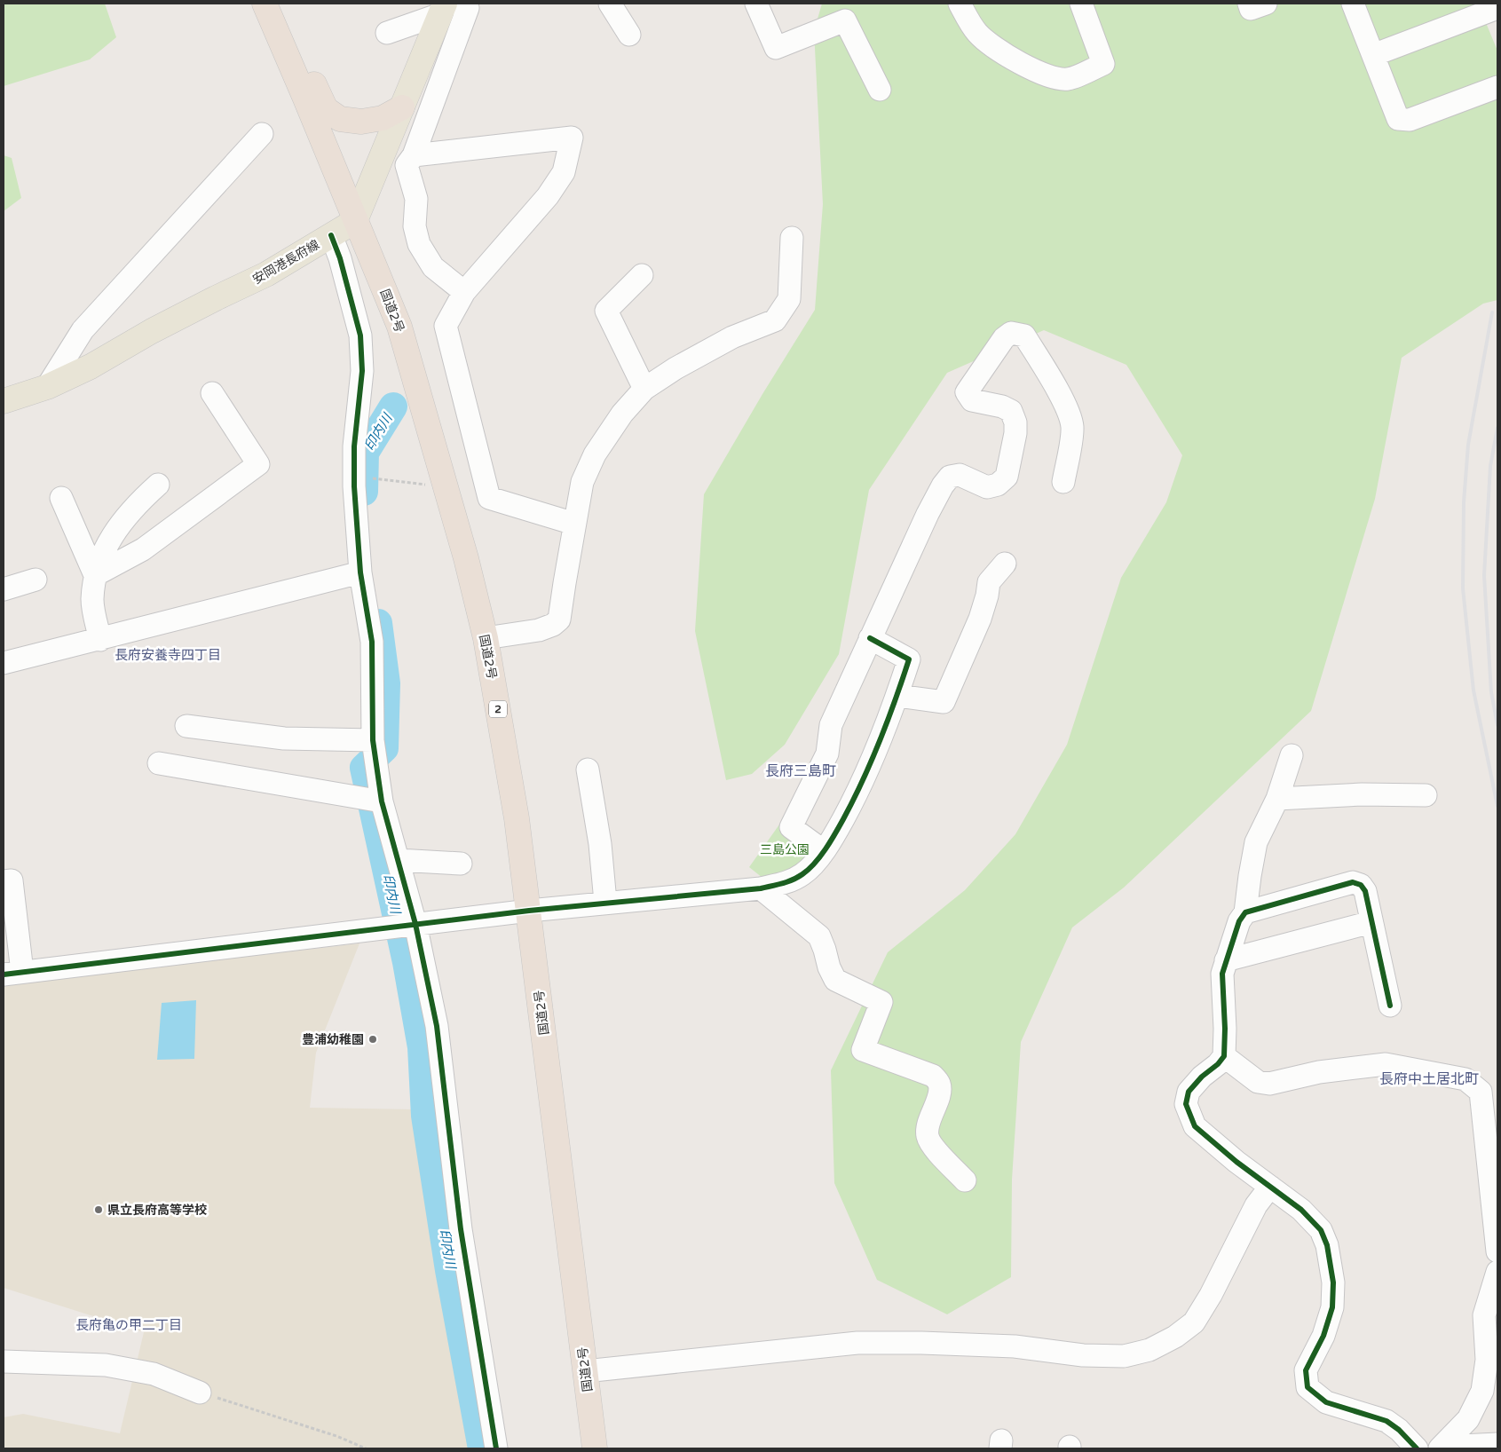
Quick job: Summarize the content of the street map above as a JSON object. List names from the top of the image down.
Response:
{
  "streets": {
    "highway": ["国道2号", "2"],
    "main road": ["安岡港長府線"]
  },
  "crossings": [
    ["安岡港長府線", "国道2号"]
  ],
  "districts": [
    "長府安養寺四丁目",
    "長府三島町",
    "長府中土居北町",
    "長府亀の甲二丁目"
  ],
  "water": ["印内川"],
  "parks": ["三島公園"],
  "places": ["豊浦幼稚園", "県立長府高等学校"]
}
